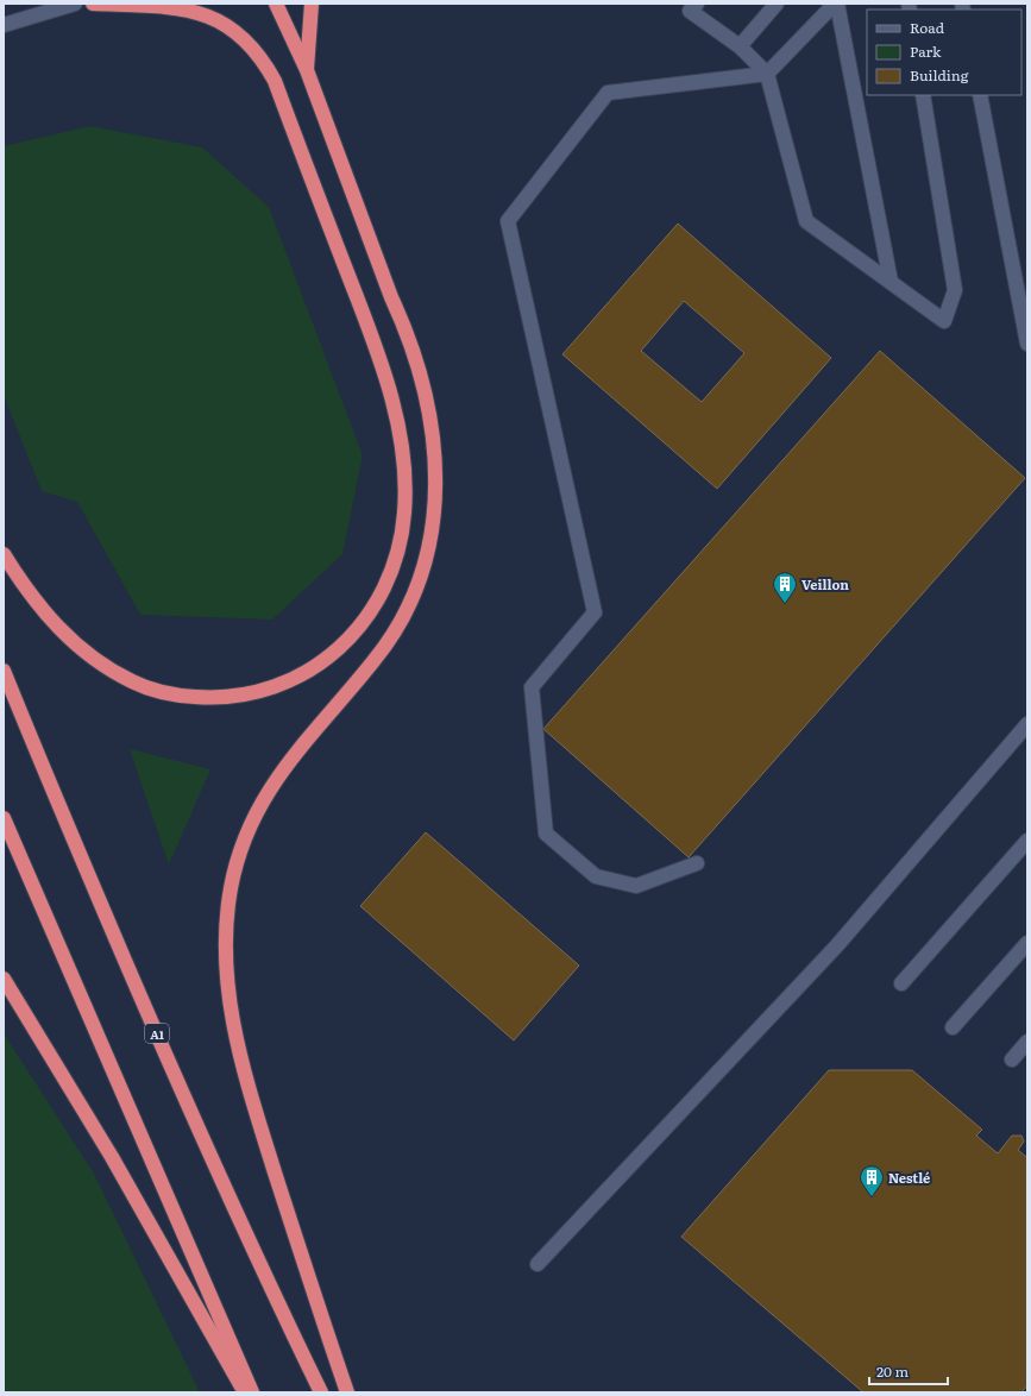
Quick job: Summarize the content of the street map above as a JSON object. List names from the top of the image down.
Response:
{
  "streets": {
    "highway": ["A1"]
  },
  "places": {
    "building": ["Veillon", "Nestlé"]
  },
  "legend": ["Road", "Park", "Building"],
  "scale_bar": "20 m"
}
